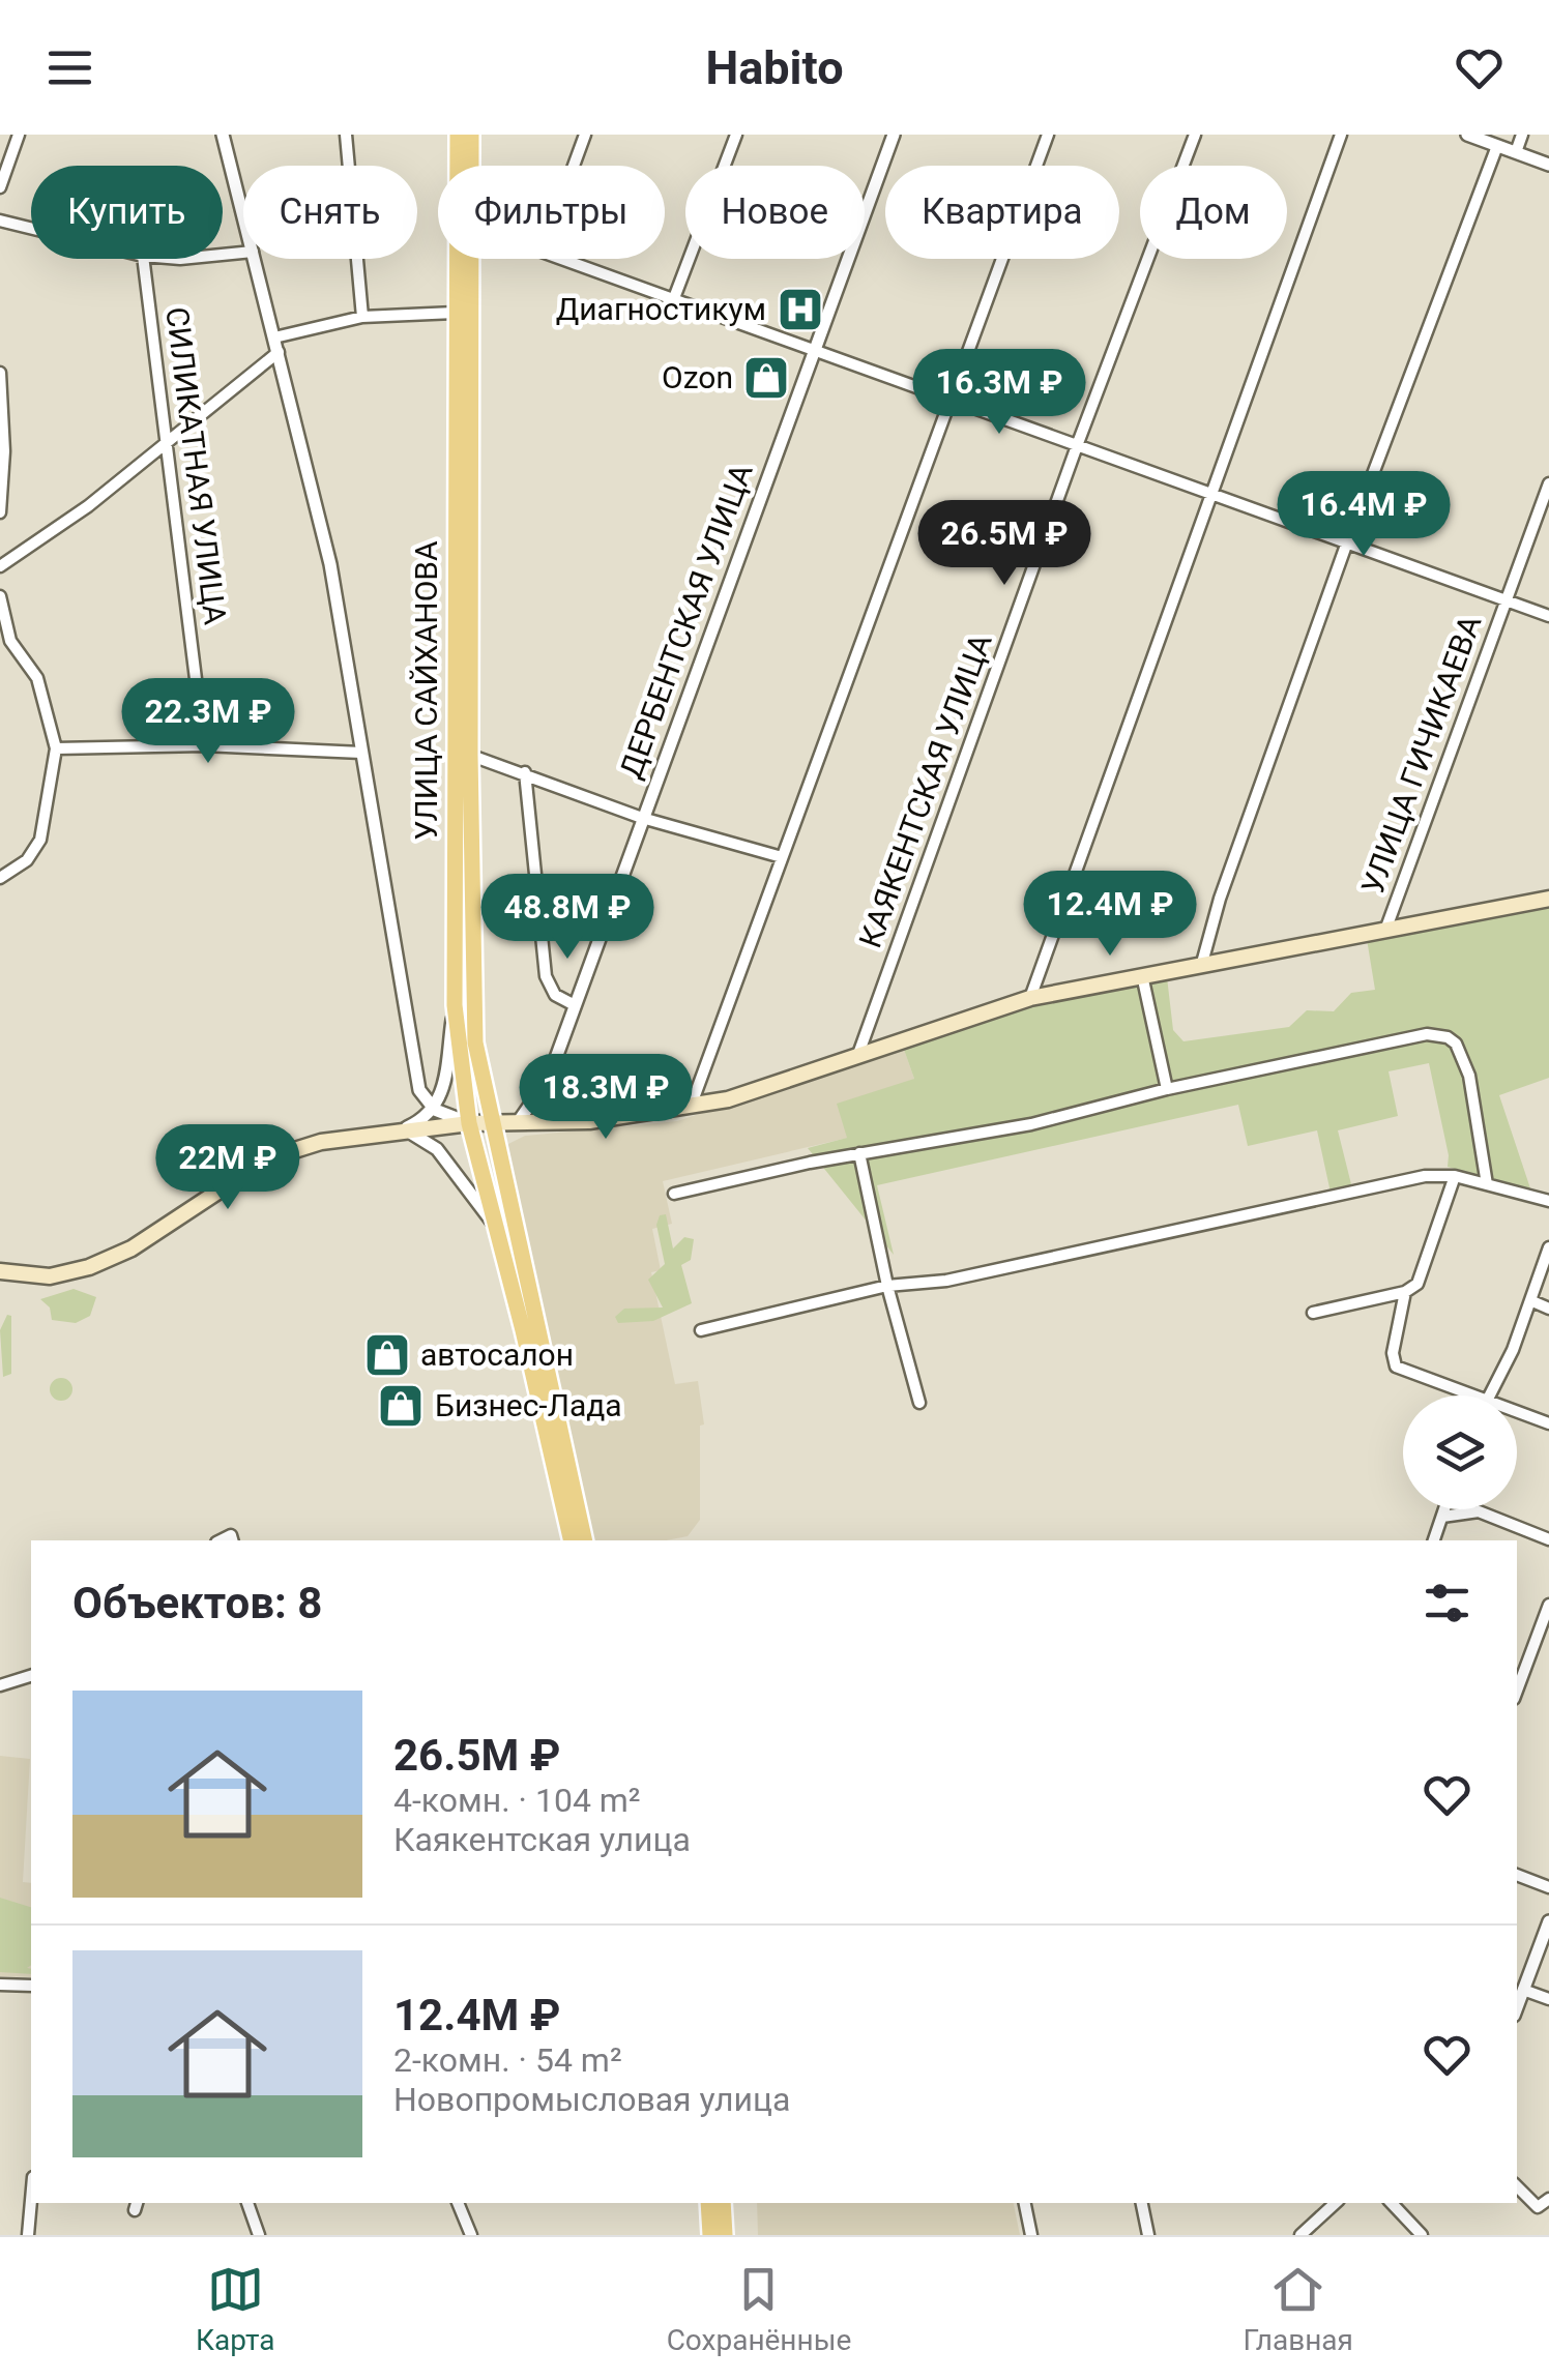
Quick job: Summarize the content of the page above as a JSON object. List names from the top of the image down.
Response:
{
  "streets": {
    "main road": ["УЛИЦА САЙХАНОВА"],
    "street": [
      "СИЛИКАТНАЯ УЛИЦА",
      "ДЕРБЕНТСКАЯ УЛИЦА",
      "УЛИЦА ГИЧИКАЕВА",
      "КАЯКЕНТСКАЯ УЛИЦА"
    ]
  },
  "places": {
    "hospital": ["Диагностикум"],
    "shop": ["Ozon", "автосалон", "Бизнес-Лада"]
  },
  "page": {
    "header": "Habito",
    "chip": [
      "Купить",
      "Снять",
      "Фильтры",
      "Новое",
      "Квартира",
      "Дом"
    ],
    "price": [
      "16.3M ₽",
      "16.4M ₽",
      "26.5M ₽",
      "22.3M ₽",
      "12.4M ₽",
      "48.8M ₽",
      "18.3M ₽",
      "22M ₽"
    ],
    "heading": "Объектов: 8",
    "list": [
      {
        "name": "26.5M ₽",
        "note": "4-комн. · 104 m² · Каякентская улица"
      },
      {
        "name": "12.4M ₽",
        "note": "2-комн. · 54 m² · Новопромысловая улица"
      }
    ],
    "tabs": ["Карта", "Сохранённые", "Главная"]
  }
}
